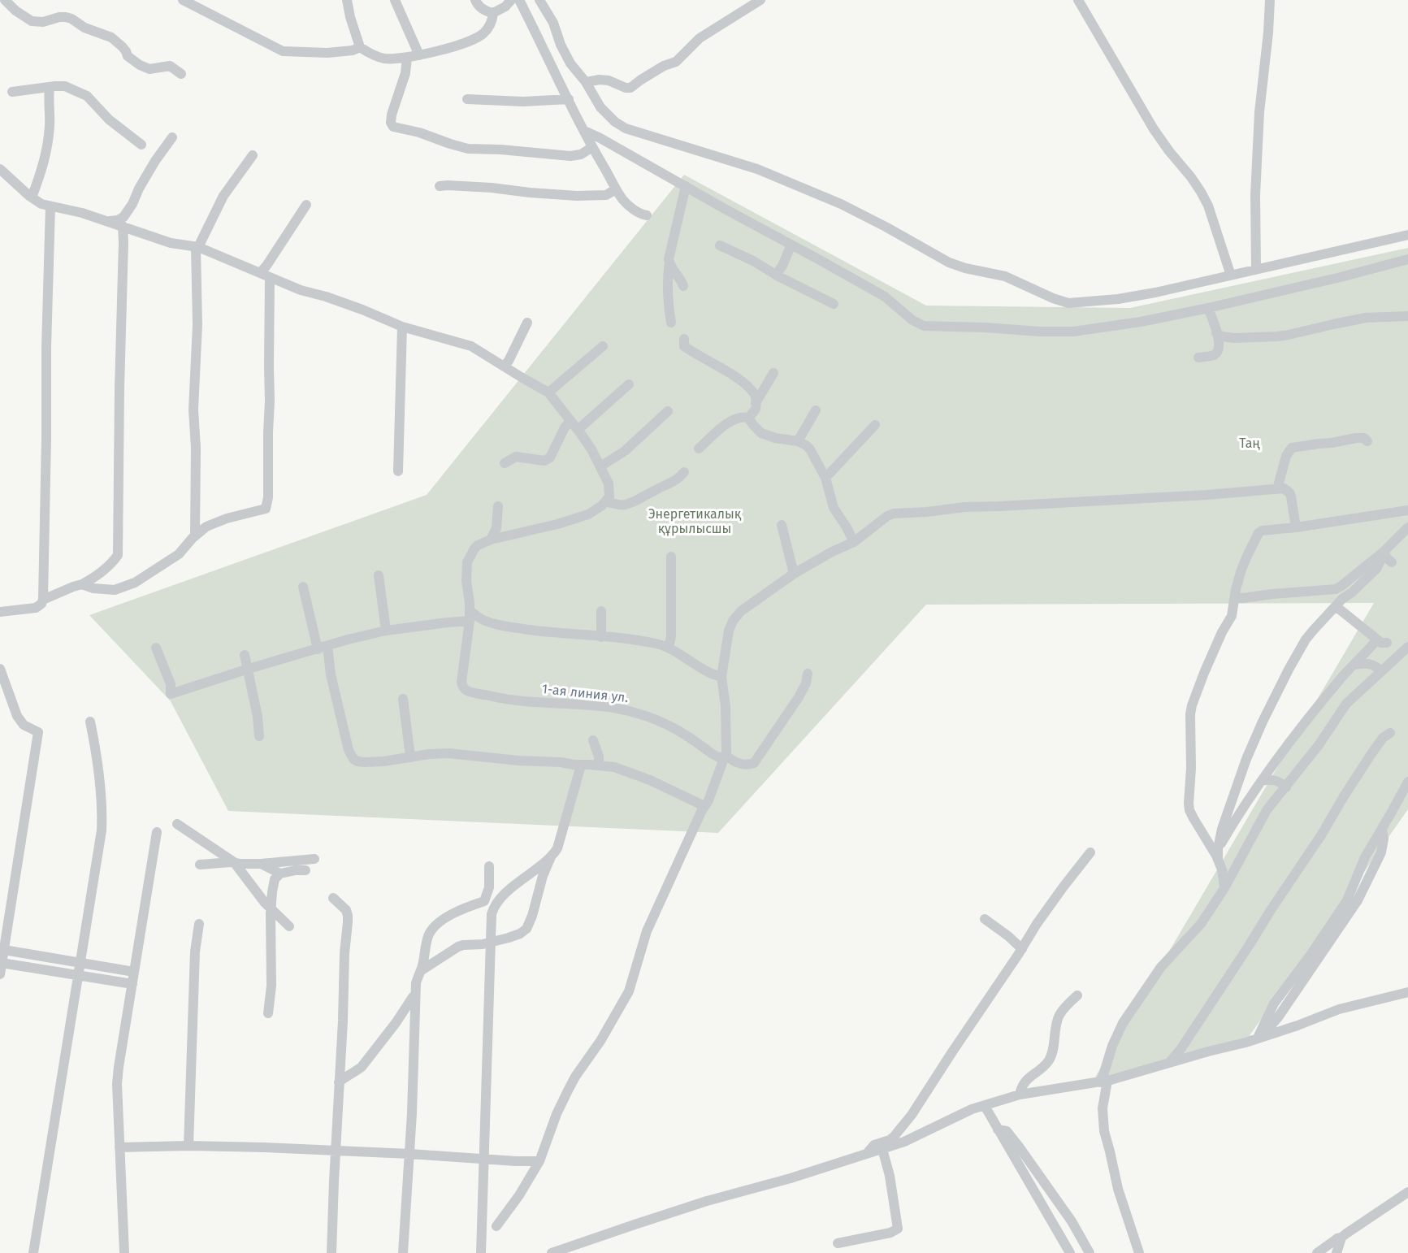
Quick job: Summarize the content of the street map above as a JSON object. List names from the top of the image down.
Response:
{
  "streets": {
    "street": ["1-ая линия ул."]
  },
  "parks": ["Таң", "Энергетикалық құрылысшы"]
}
